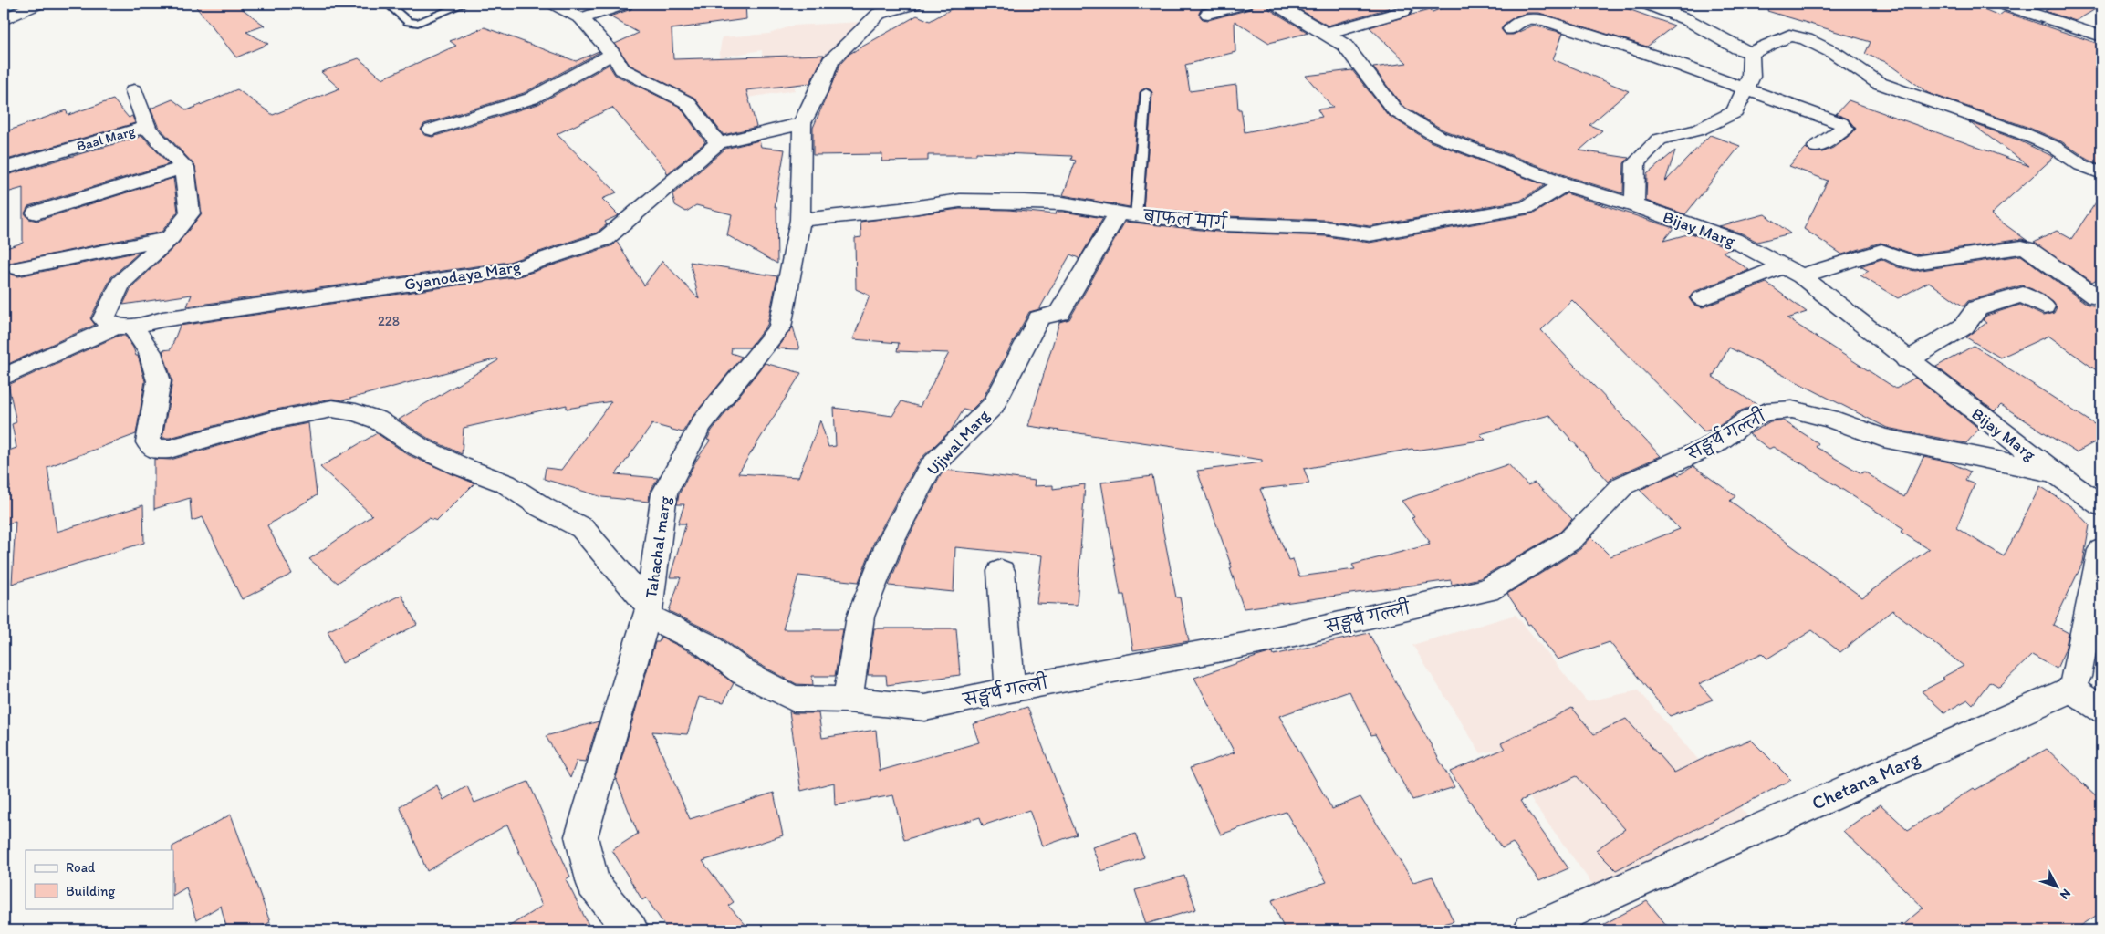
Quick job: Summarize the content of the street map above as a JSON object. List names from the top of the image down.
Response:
{
  "streets": {
    "street": [
      "Baal Marg",
      "बाफल मार्ग",
      "Bijay Marg",
      "Gyanodaya Marg",
      "सङ्घर्ष गल्ली",
      "Ujjwal Marg",
      "Tahachal marg",
      "Chetana Marg"
    ]
  },
  "crossings": [
    ["बाफल मार्ग", "Bijay Marg"],
    ["बाफल मार्ग", "Ujjwal Marg"],
    ["बाफल मार्ग", "Tahachal marg"],
    ["Bijay Marg", "सङ्घर्ष गल्ली"],
    ["Gyanodaya Marg", "Tahachal marg"],
    ["सङ्घर्ष गल्ली", "Ujjwal Marg"],
    ["सङ्घर्ष गल्ली", "Tahachal marg"]
  ],
  "house_numbers": ["228"],
  "legend": ["Road", "Building"],
  "north": "bottom right"
}
